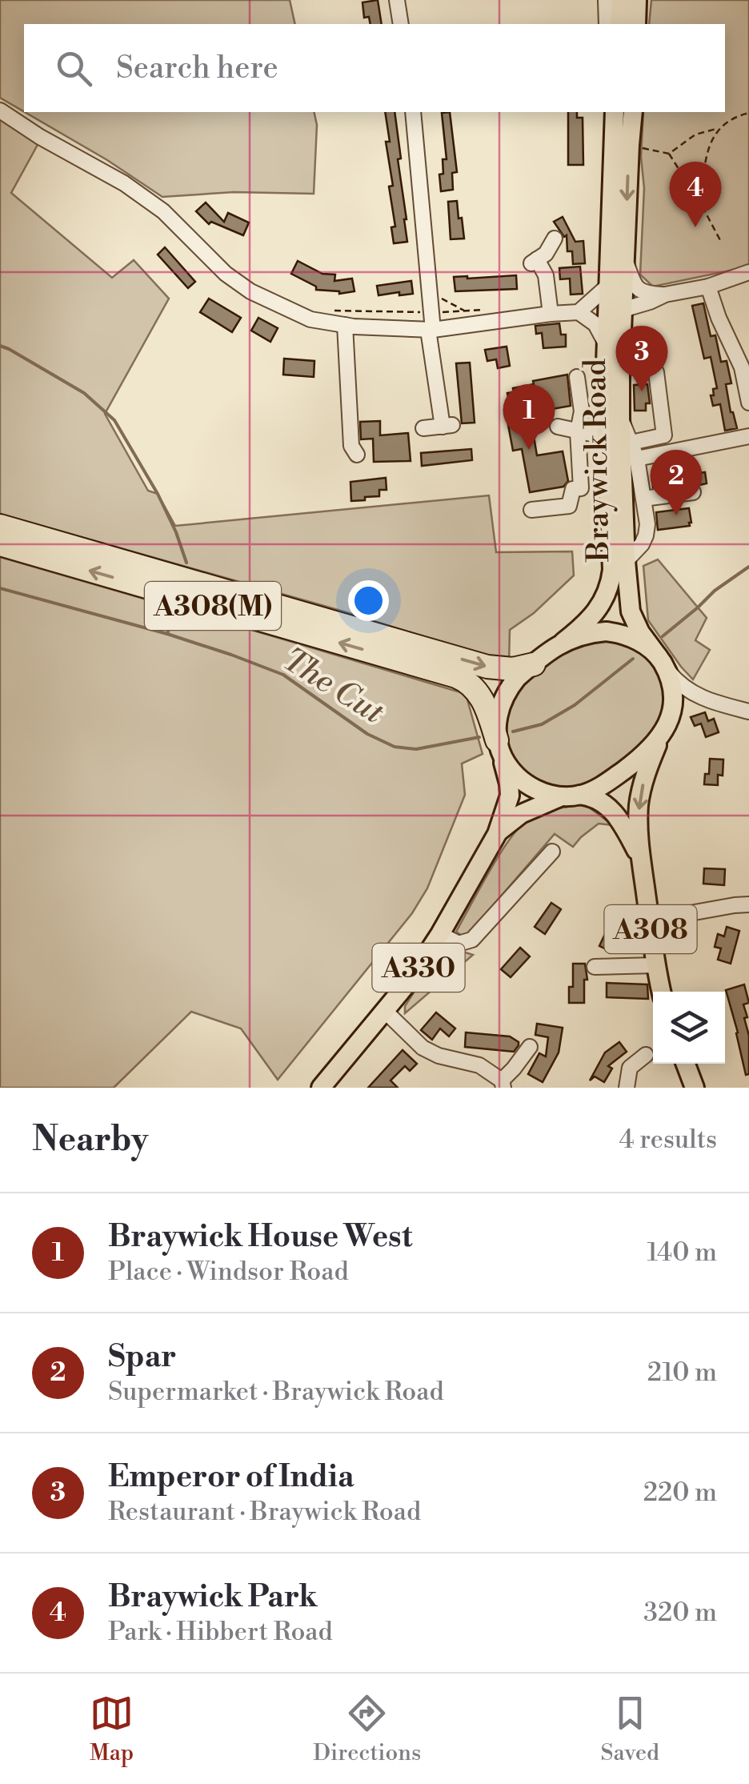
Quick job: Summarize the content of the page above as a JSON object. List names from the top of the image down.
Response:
{
  "streets": {
    "highway": ["A308(M)"],
    "main road": ["Braywick Road", "A308", "A330"]
  },
  "crossings": [
    ["Braywick Road", "A308(M)"],
    ["Braywick Road", "A308"],
    ["Braywick Road", "A330"],
    ["A308(M)", "A308"],
    ["A308(M)", "A330"],
    ["A308", "A330"]
  ],
  "water": ["The Cut"],
  "page": {
    "search": "Search here",
    "pins": [
      "4",
      "3",
      "1",
      "2"
    ],
    "heading": ["Nearby", "4 results"],
    "list": [
      {
        "mark": "1",
        "name": "Braywick House West",
        "note": "Place · Windsor Road",
        "value": "140 m"
      },
      {
        "mark": "2",
        "name": "Spar",
        "note": "Supermarket · Braywick Road",
        "value": "210 m"
      },
      {
        "mark": "3",
        "name": "Emperor of India",
        "note": "Restaurant · Braywick Road",
        "value": "220 m"
      },
      {
        "mark": "4",
        "name": "Braywick Park",
        "note": "Park · Hibbert Road",
        "value": "320 m"
      }
    ],
    "nav": ["Map", "Directions", "Saved"]
  }
}
